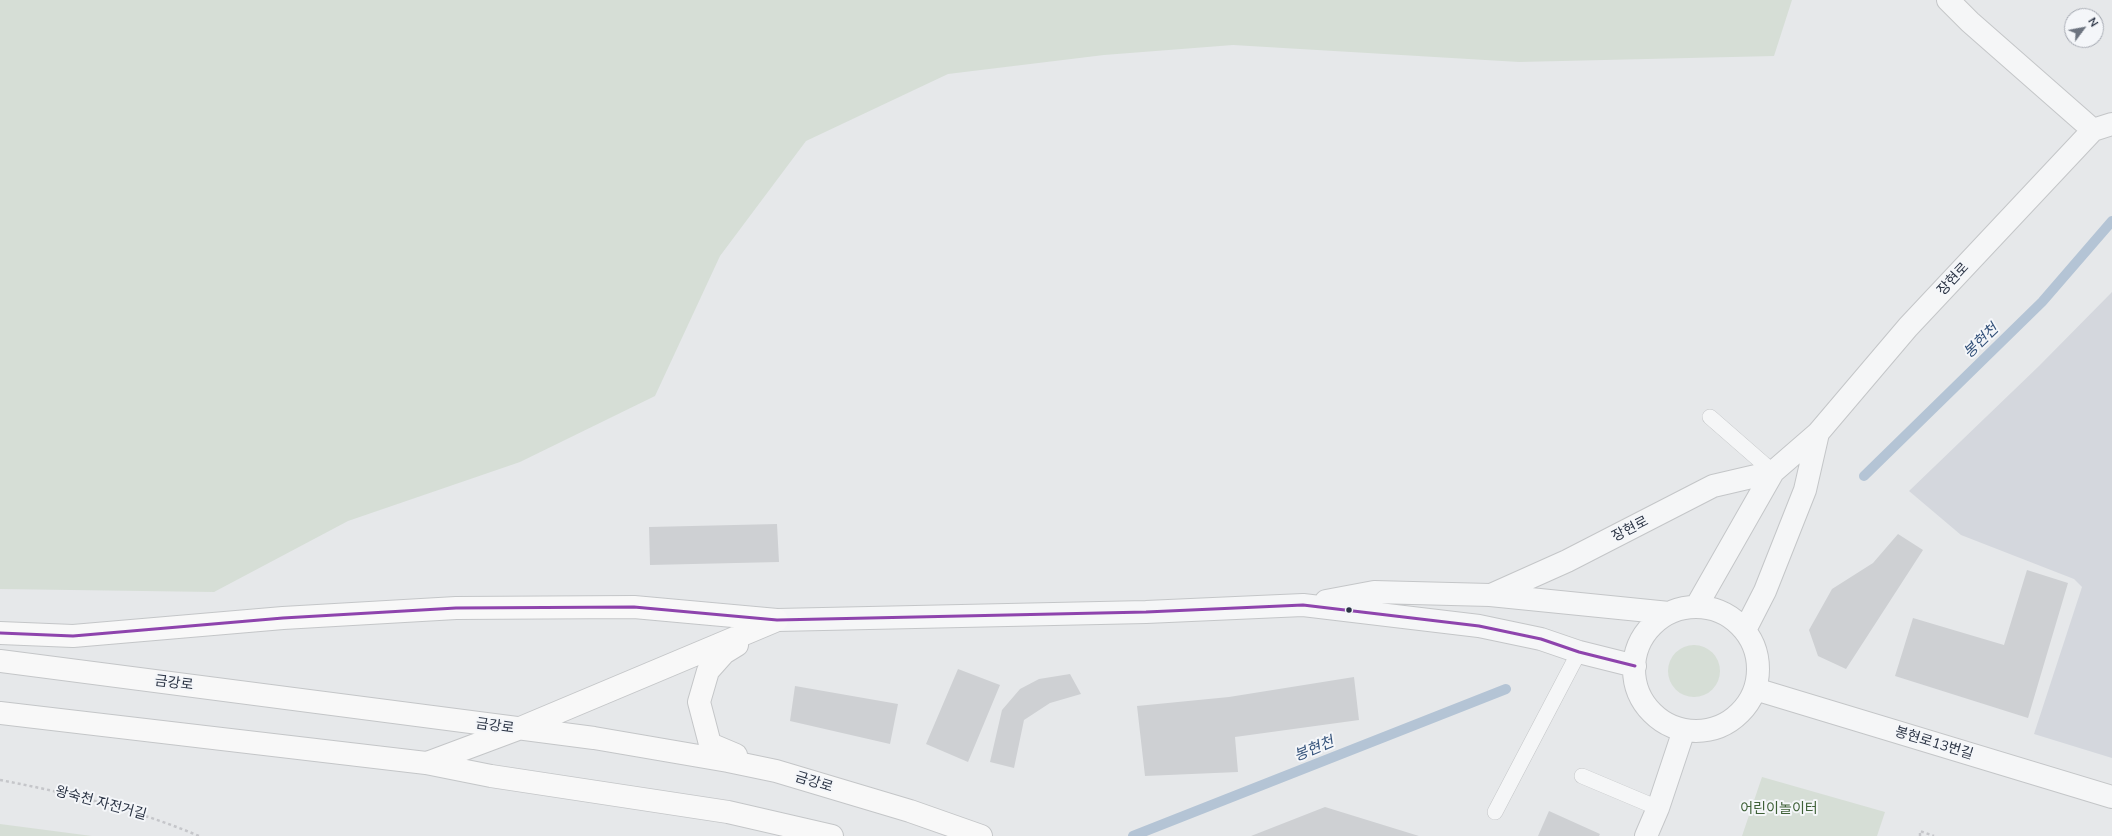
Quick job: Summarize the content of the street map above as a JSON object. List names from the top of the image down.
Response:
{
  "streets": {
    "main road": ["금강로"],
    "street": ["장현로", "봉현로13번길"],
    "path": ["왕숙천 자전거길"]
  },
  "water": ["봉현천"],
  "parks": ["어린이놀이터"],
  "north": "top right"
}
